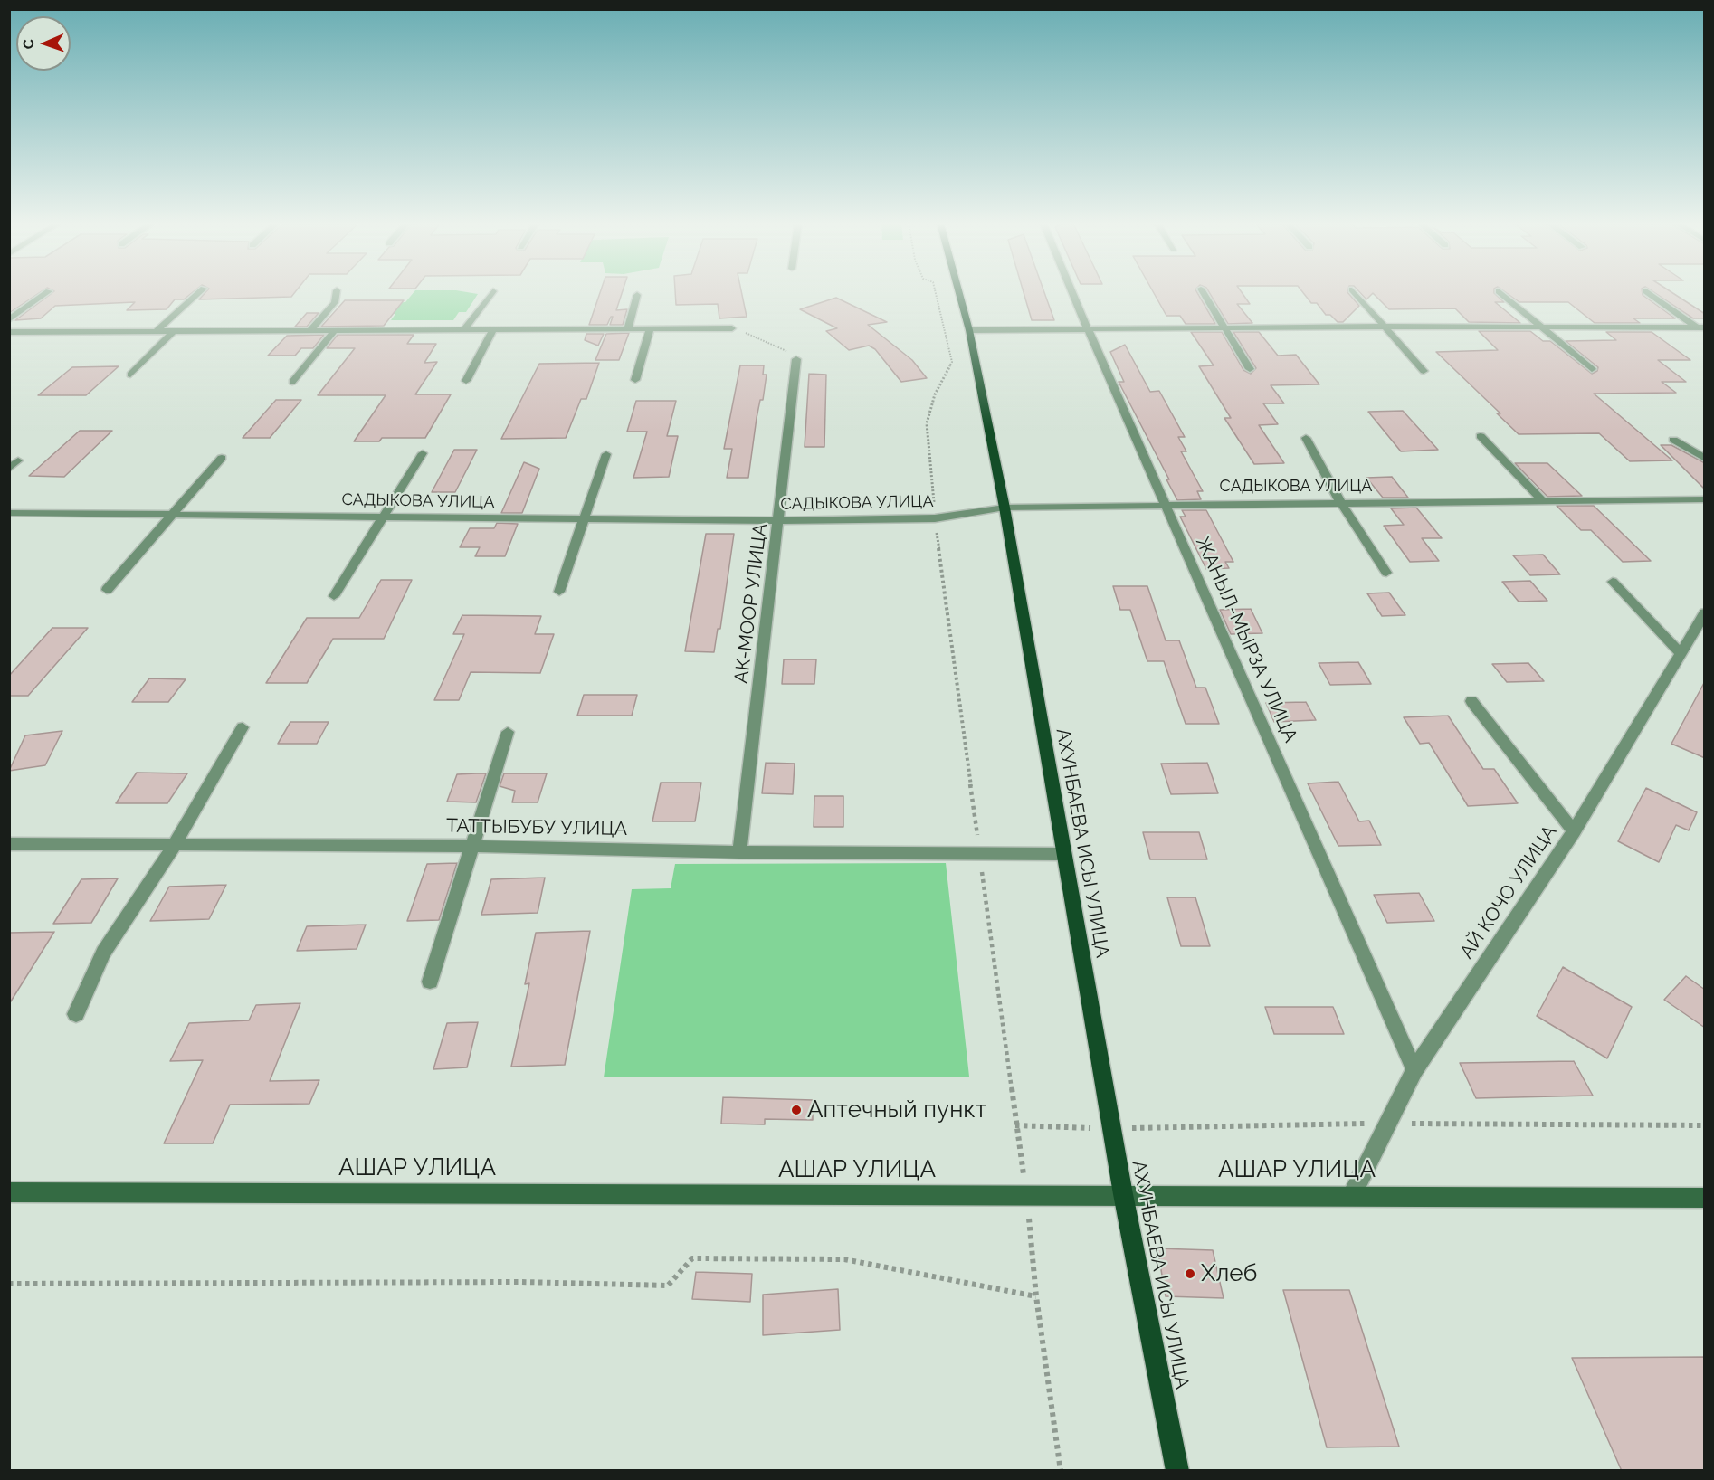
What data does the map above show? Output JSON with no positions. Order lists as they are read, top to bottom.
{
  "streets": {
    "main road": ["АХУНБАЕВА ИСЫ УЛИЦА"],
    "street": [
      "САДЫКОВА УЛИЦА",
      "АК-МООР УЛИЦА",
      "ЖАНЫЛ-МЫРЗА УЛИЦА",
      "ТАТТЫБУБУ УЛИЦА",
      "АЙ КОЧО УЛИЦА",
      "АШАР УЛИЦА"
    ]
  },
  "crossings": [
    ["САДЫКОВА УЛИЦА", "АК-МООР УЛИЦА"],
    ["САДЫКОВА УЛИЦА", "ЖАНЫЛ-МЫРЗА УЛИЦА"],
    ["САДЫКОВА УЛИЦА", "АХУНБАЕВА ИСЫ УЛИЦА"],
    ["АК-МООР УЛИЦА", "ТАТТЫБУБУ УЛИЦА"],
    ["ЖАНЫЛ-МЫРЗА УЛИЦА", "АЙ КОЧО УЛИЦА"],
    ["ТАТТЫБУБУ УЛИЦА", "АХУНБАЕВА ИСЫ УЛИЦА"],
    ["АХУНБАЕВА ИСЫ УЛИЦА", "АШАР УЛИЦА"],
    ["АЙ КОЧО УЛИЦА", "АШАР УЛИЦА"]
  ],
  "places": ["Аптечный пункт", "Хлеб"],
  "north": "left"
}
